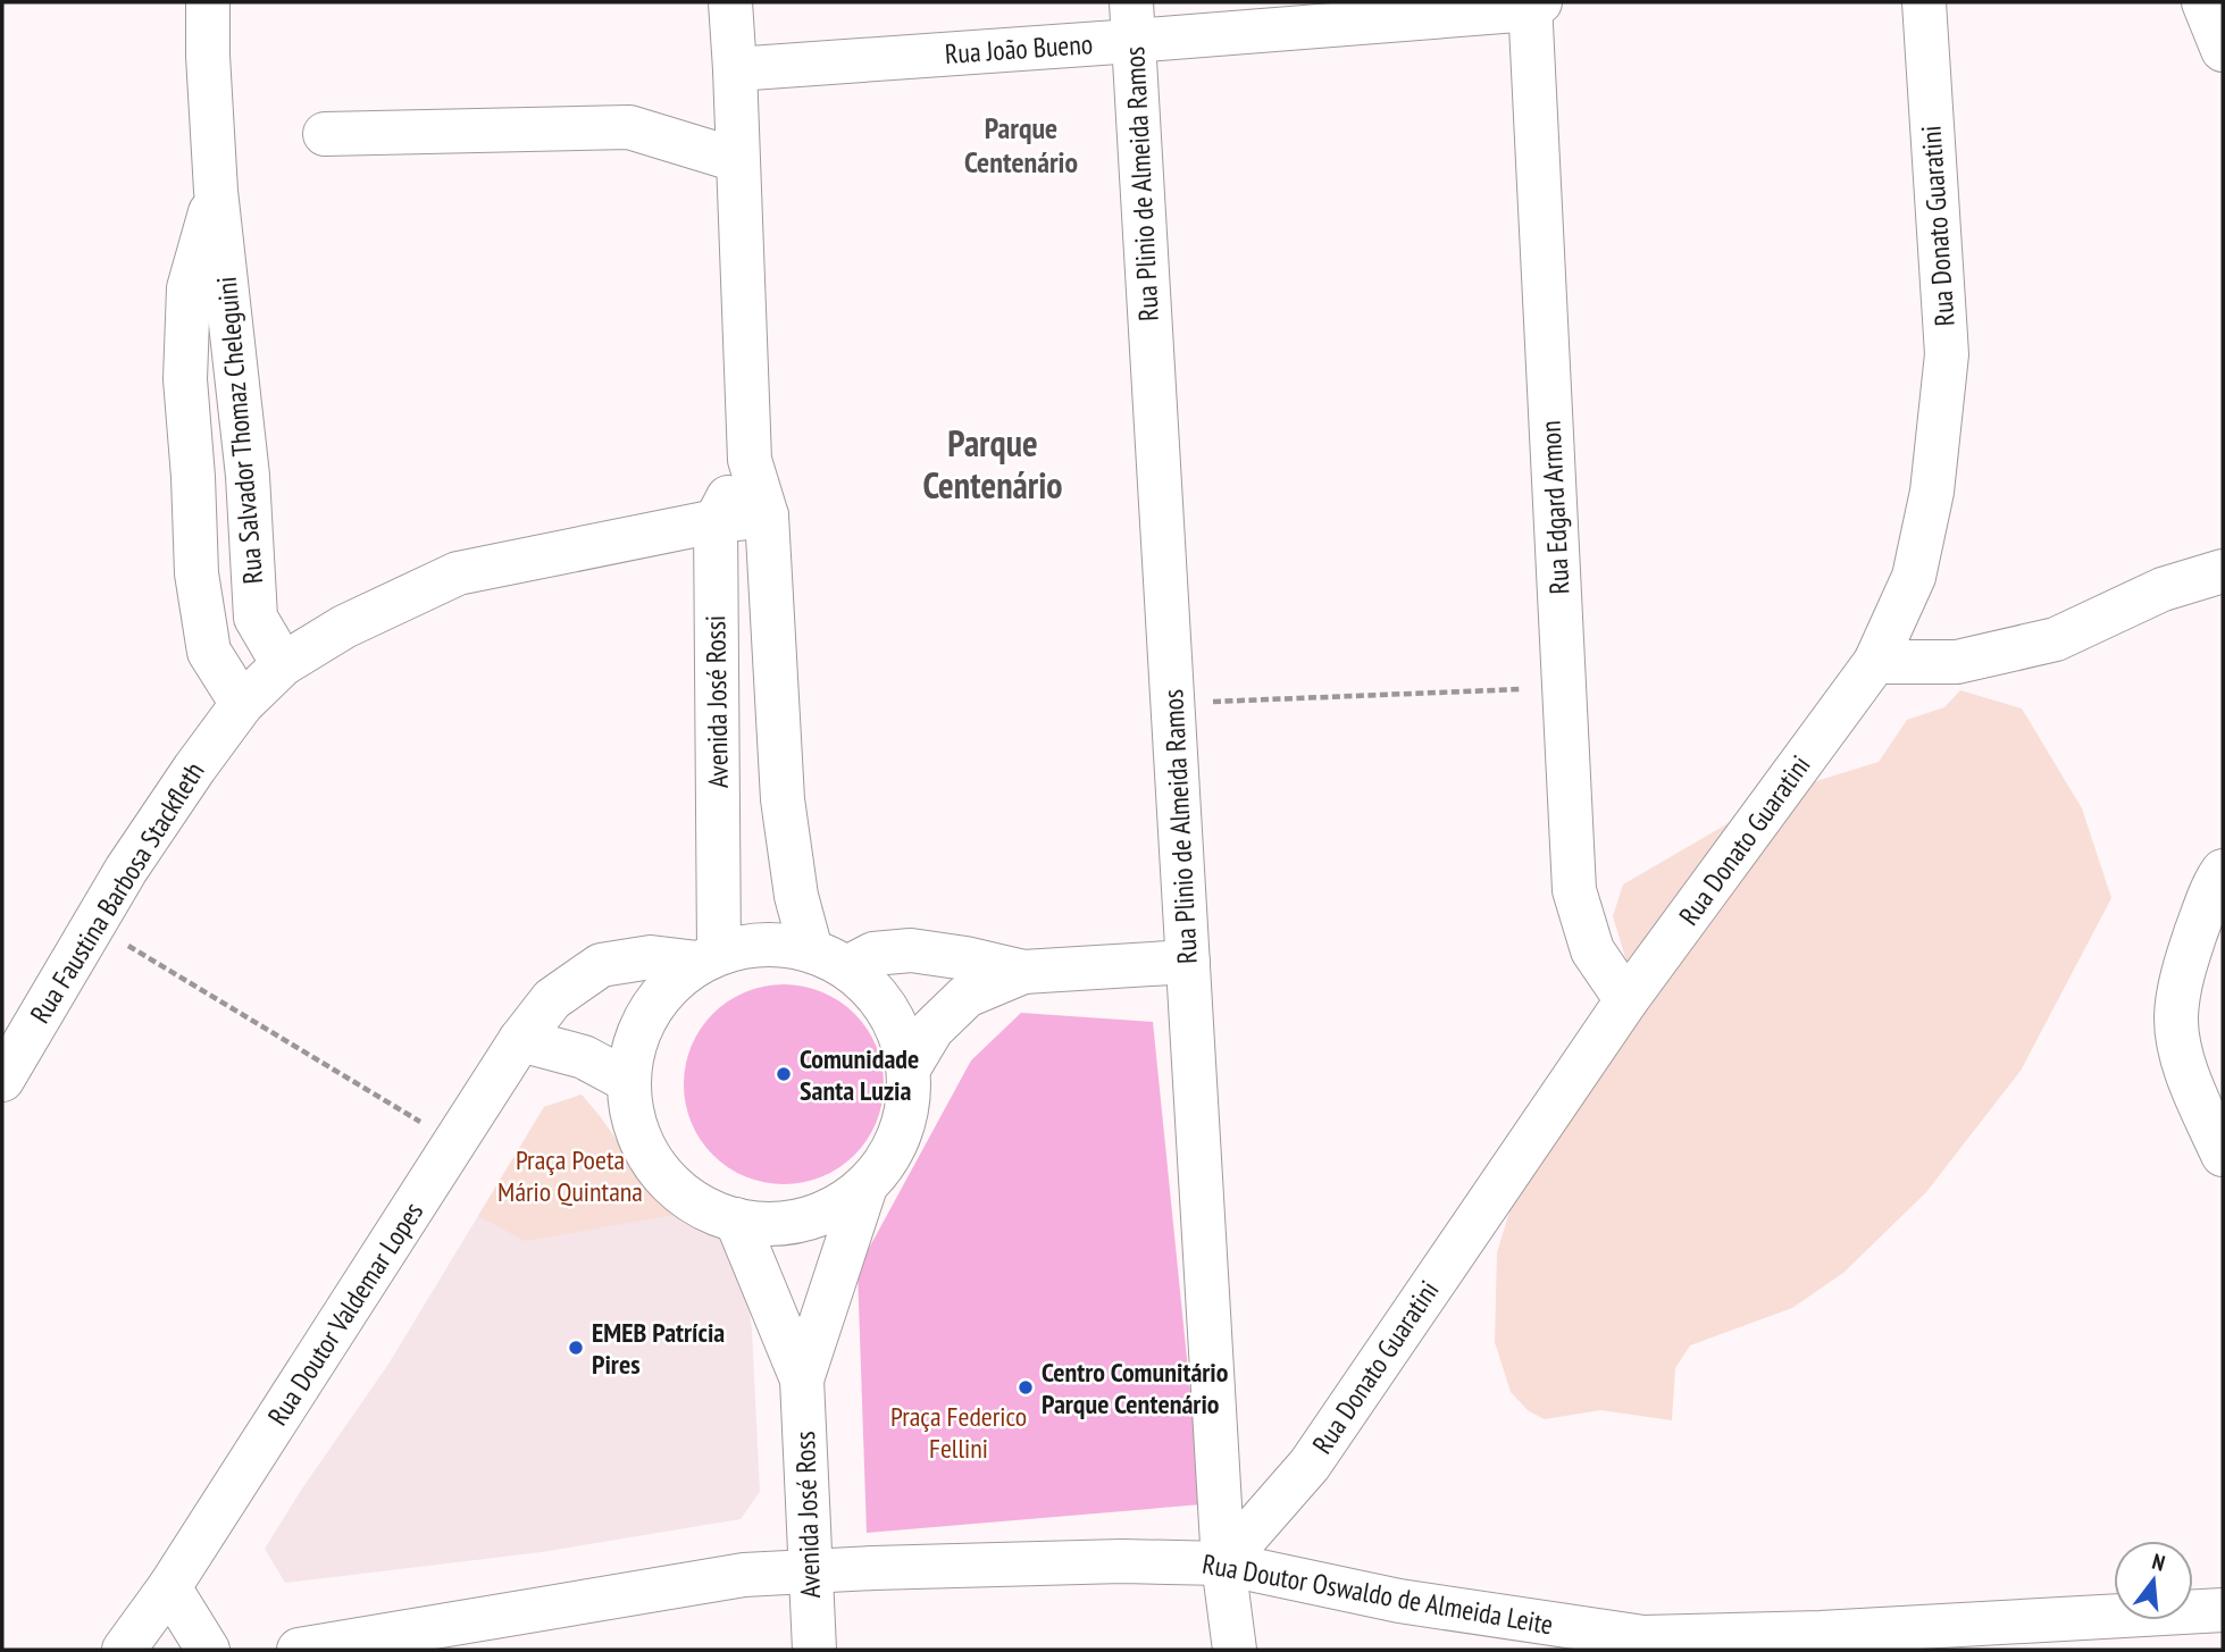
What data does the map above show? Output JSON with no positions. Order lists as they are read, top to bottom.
{
  "streets": {
    "street": [
      "Rua João Bueno",
      "Rua Plinio de Almeida Ramos",
      "Rua Donato Guaratini",
      "Rua Salvador Thomaz Cheleguini",
      "Rua Edgard Armon",
      "Avenida José Rossi",
      "Rua Faustina Barbosa Stackfleth",
      "Rua Doutor Valdemar Lopes",
      "Avenida José Ross",
      "Rua Doutor Oswaldo de Almeida Leite"
    ]
  },
  "crossings": [
    ["Rua João Bueno", "Rua Plinio de Almeida Ramos"],
    ["Rua João Bueno", "Rua Edgard Armon"],
    ["Rua João Bueno", "Avenida José Rossi"],
    ["Rua Plinio de Almeida Ramos", "Rua Donato Guaratini"],
    ["Rua Plinio de Almeida Ramos", "Rua Doutor Oswaldo de Almeida Leite"],
    ["Rua Donato Guaratini", "Rua Edgard Armon"],
    ["Rua Donato Guaratini", "Rua Doutor Oswaldo de Almeida Leite"],
    ["Rua Salvador Thomaz Cheleguini", "Rua Faustina Barbosa Stackfleth"],
    ["Avenida José Rossi", "Rua Faustina Barbosa Stackfleth"],
    ["Avenida José Rossi", "Rua Doutor Valdemar Lopes"],
    ["Avenida José Rossi", "Avenida José Ross"],
    ["Rua Doutor Valdemar Lopes", "Avenida José Ross"],
    ["Avenida José Ross", "Rua Doutor Oswaldo de Almeida Leite"]
  ],
  "districts": ["Parque Centenário", "Parque Centenário"],
  "parks": ["Praça Poeta Mário Quintana", "Praça Federico Fellini"],
  "places": ["Comunidade Santa Luzia", "EMEB Patrícia Pires", "Centro Comunitário Parque Centenário"],
  "north": "top"
}
